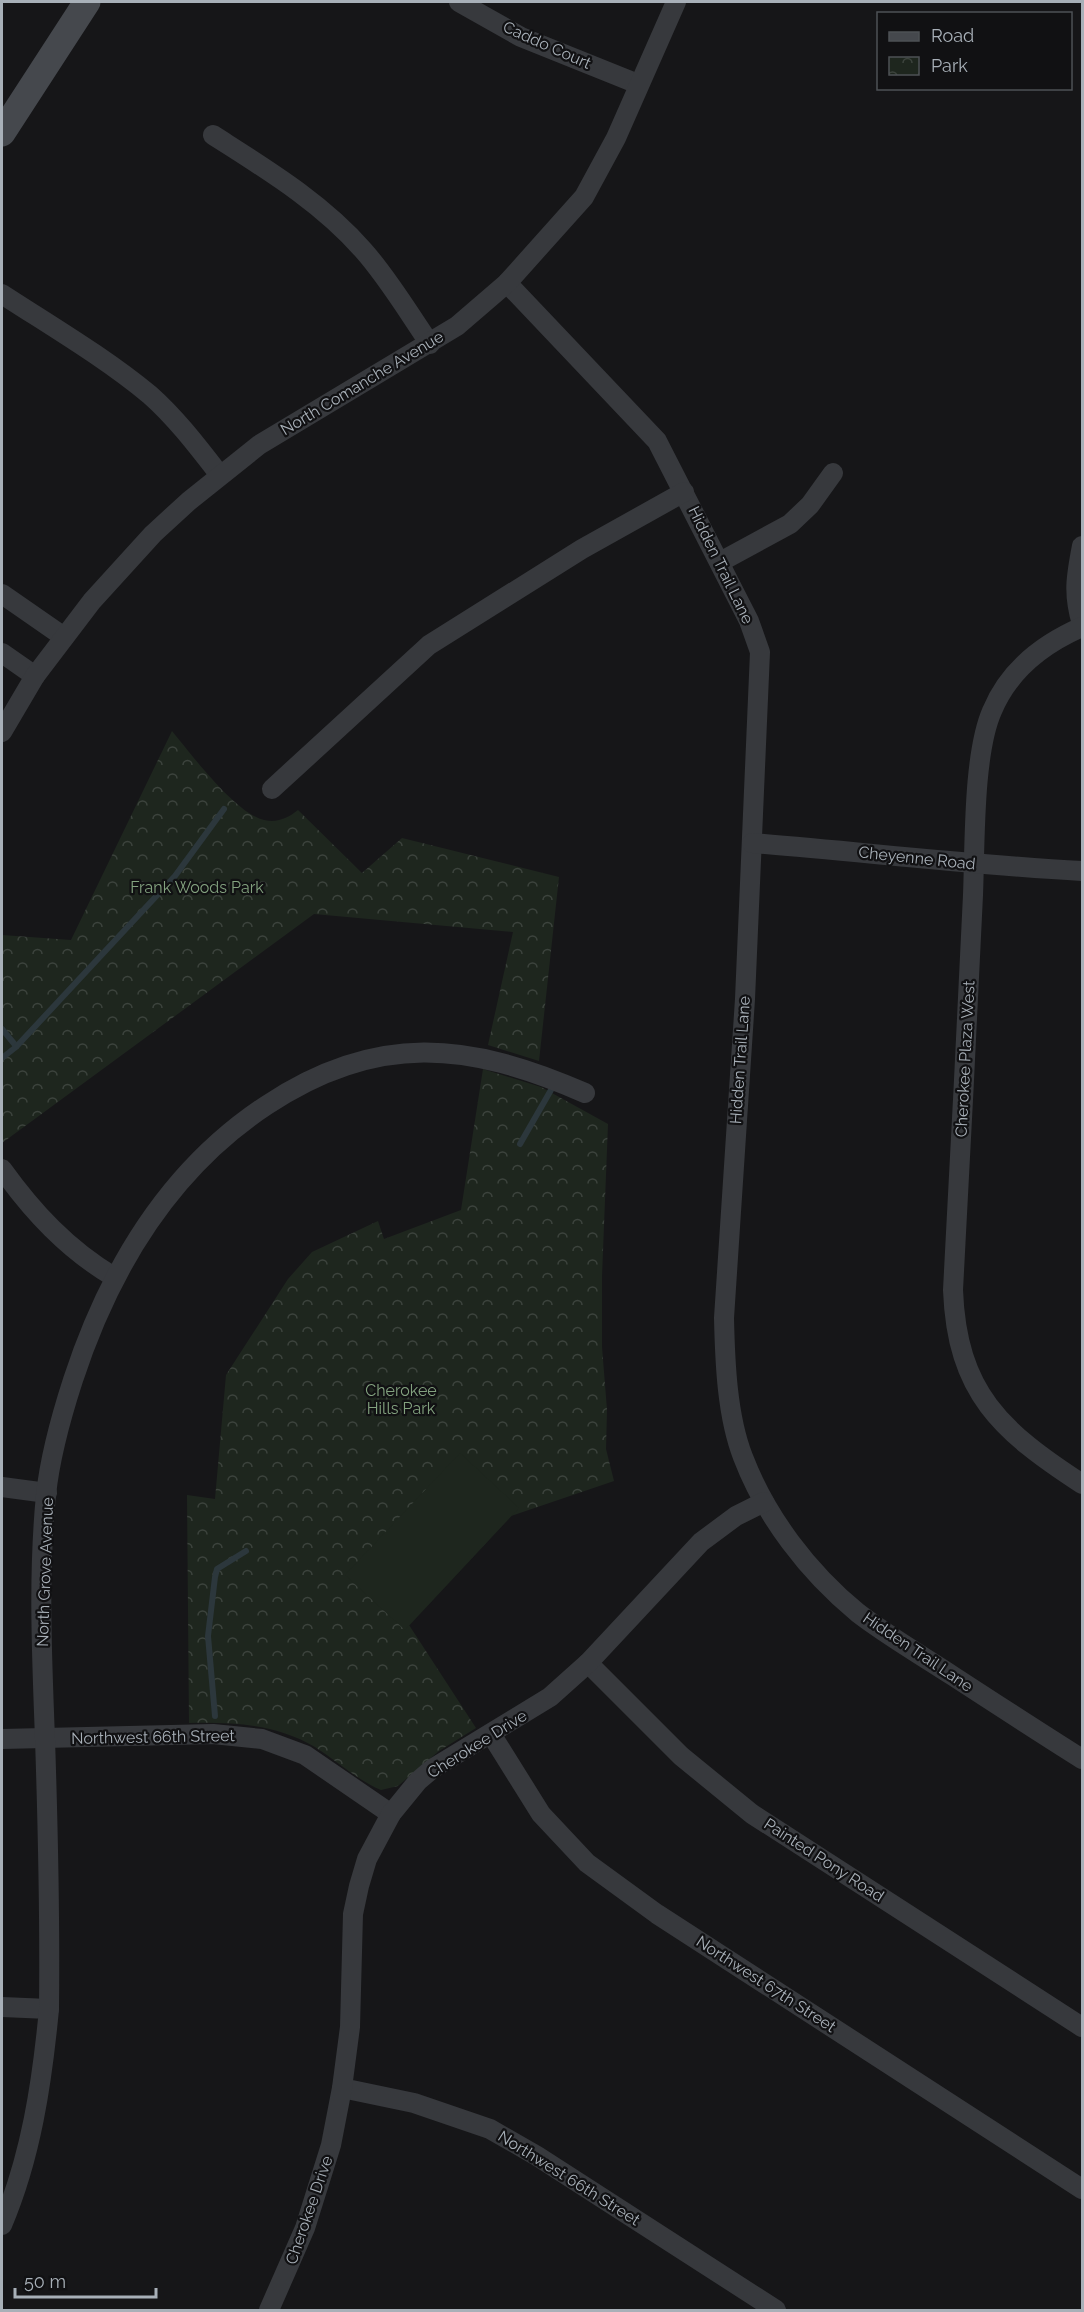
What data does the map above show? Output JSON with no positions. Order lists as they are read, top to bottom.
{
  "streets": {
    "street": [
      "Caddo Court",
      "North Comanche Avenue",
      "Hidden Trail Lane",
      "Cheyenne Road",
      "Cherokee Plaza West",
      "North Grove Avenue",
      "Northwest 66th Street",
      "Cherokee Drive",
      "Painted Pony Road",
      "Northwest 67th Street"
    ]
  },
  "crossings": [
    ["Caddo Court", "North Comanche Avenue"],
    ["North Comanche Avenue", "Hidden Trail Lane"],
    ["Hidden Trail Lane", "Cheyenne Road"],
    ["Hidden Trail Lane", "Cherokee Drive"],
    ["Cheyenne Road", "Cherokee Plaza West"],
    ["North Grove Avenue", "Northwest 66th Street"],
    ["Northwest 66th Street", "Cherokee Drive"],
    ["Cherokee Drive", "Painted Pony Road"],
    ["Cherokee Drive", "Northwest 67th Street"]
  ],
  "parks": ["Frank Woods Park", "Cherokee Hills Park"],
  "legend": ["Road", "Park"],
  "scale_bar": "50 m"
}
